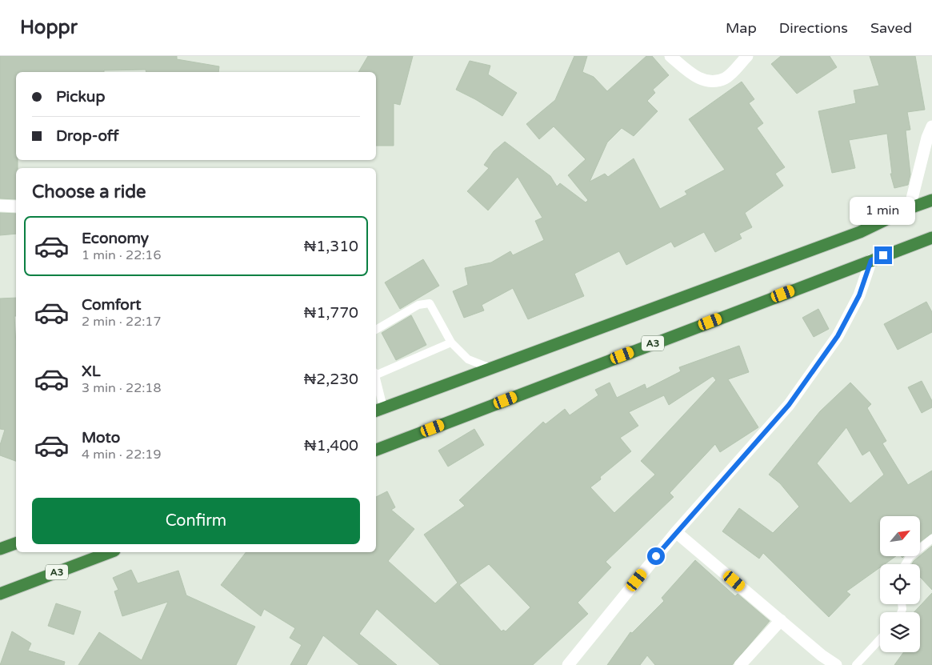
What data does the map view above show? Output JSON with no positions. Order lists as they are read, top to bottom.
{
  "streets": {
    "highway": ["A3"]
  },
  "north": "top right",
  "page": {
    "header": "Hoppr",
    "nav": ["Map", "Directions", "Saved"],
    "banner": ["Pickup", "Drop-off"],
    "heading": "Choose a ride",
    "bubble": "1 min",
    "list": [
      {
        "name": "Economy",
        "note": "1 min · 22:16",
        "value": "₦1,310"
      },
      {
        "name": "Comfort",
        "note": "2 min · 22:17",
        "value": "₦1,770"
      },
      {
        "name": "XL",
        "note": "3 min · 22:18",
        "value": "₦2,230"
      },
      {
        "name": "Moto",
        "note": "4 min · 22:19",
        "value": "₦1,400"
      }
    ],
    "buttons": "Confirm"
  }
}
